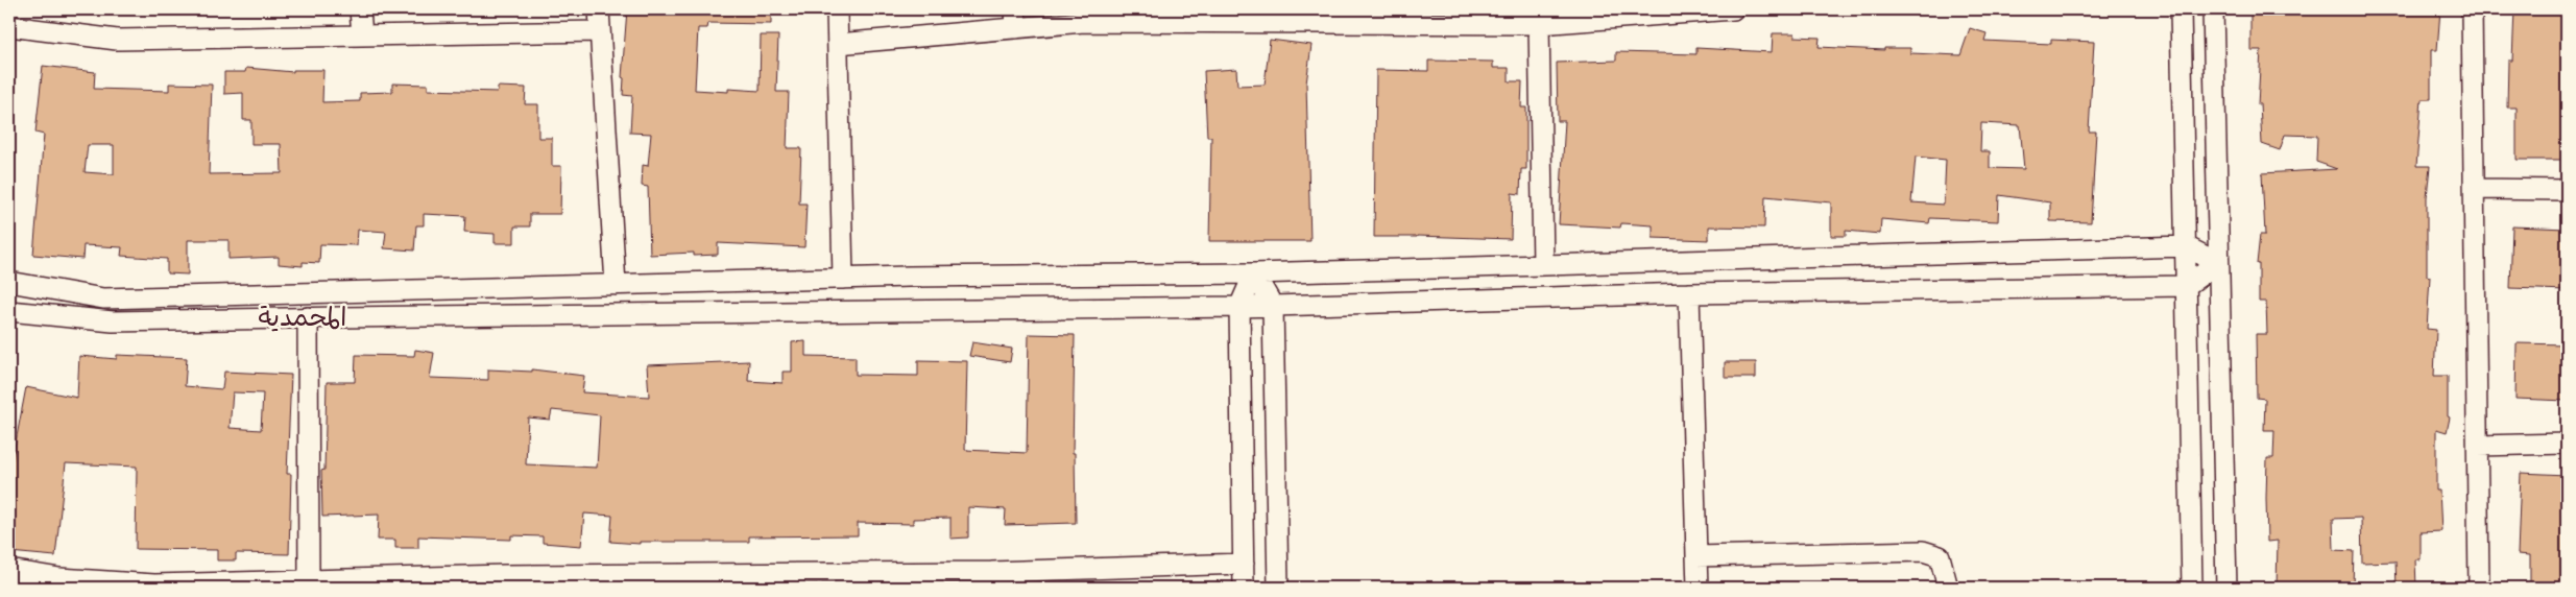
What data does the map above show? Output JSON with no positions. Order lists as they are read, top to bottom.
{
  "districts": ["المحمدية"]
}
